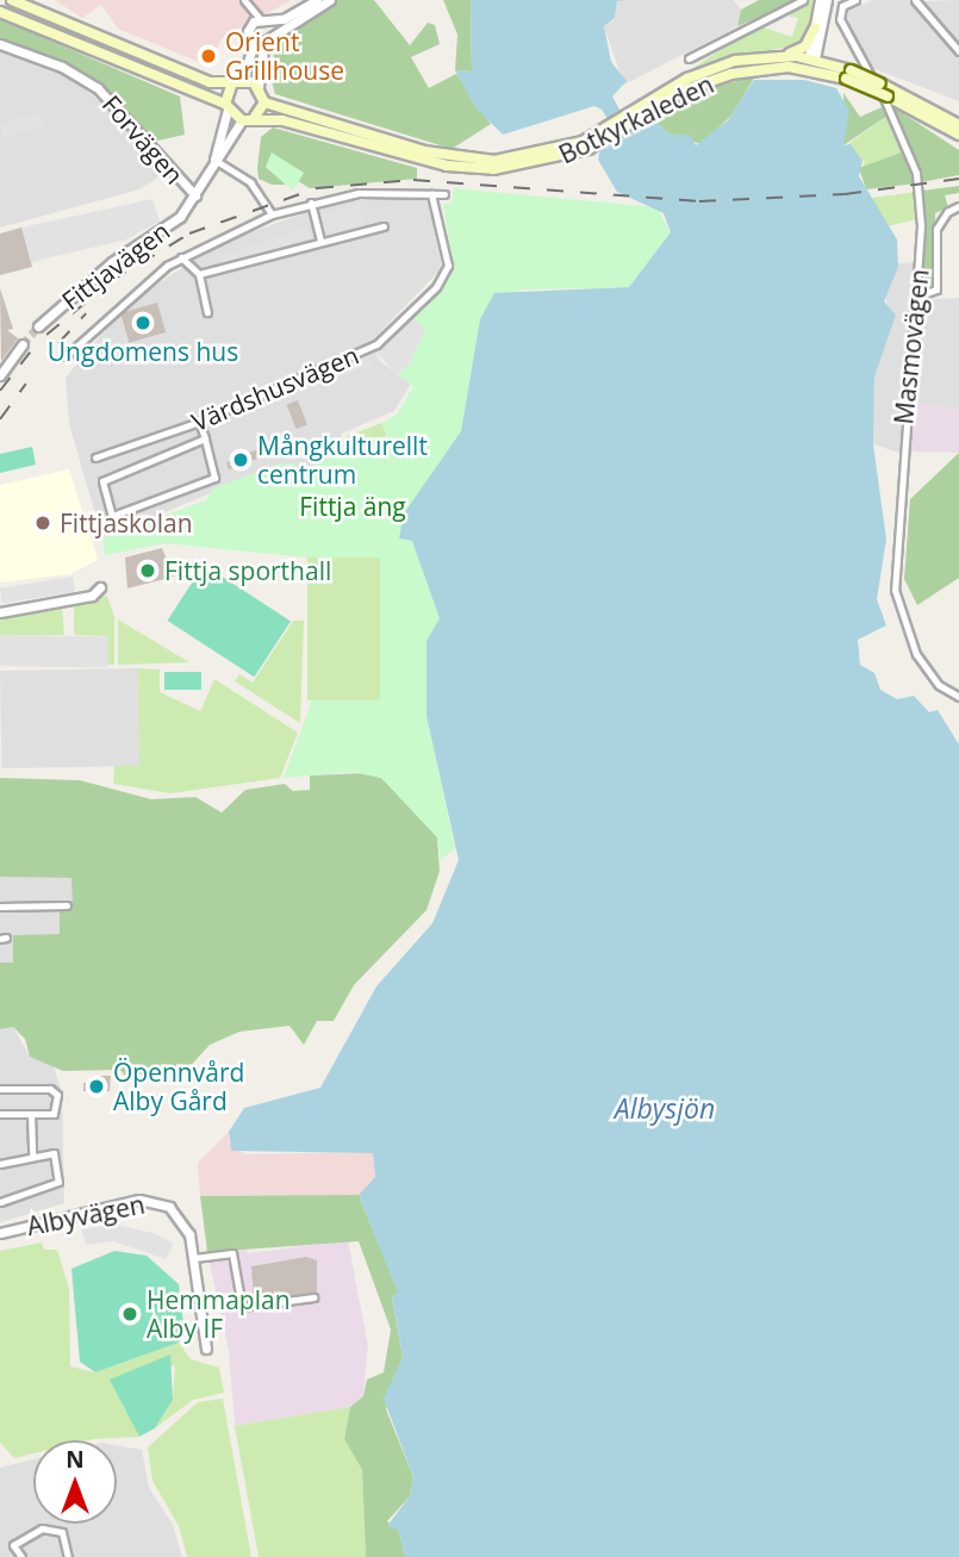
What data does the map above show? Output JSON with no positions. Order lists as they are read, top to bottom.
{
  "streets": {
    "main road": ["Botkyrkaleden"],
    "street": [
      "Forvägen",
      "Fittjavägen",
      "Masmovägen",
      "Värdshusvägen",
      "Albyvägen"
    ]
  },
  "crossings": [
    ["Botkyrkaleden", "Fittjavägen"],
    ["Forvägen", "Fittjavägen"]
  ],
  "water": ["Albysjön"],
  "parks": ["Fittja äng"],
  "places": [
    "Orient Grillhouse",
    "Ungdomens hus",
    "Mångkulturellt centrum",
    "Fittjaskolan",
    "Fittja sporthall",
    "Öpennvård Alby Gård",
    "Hemmaplan Alby IF"
  ],
  "north": "top"
}
